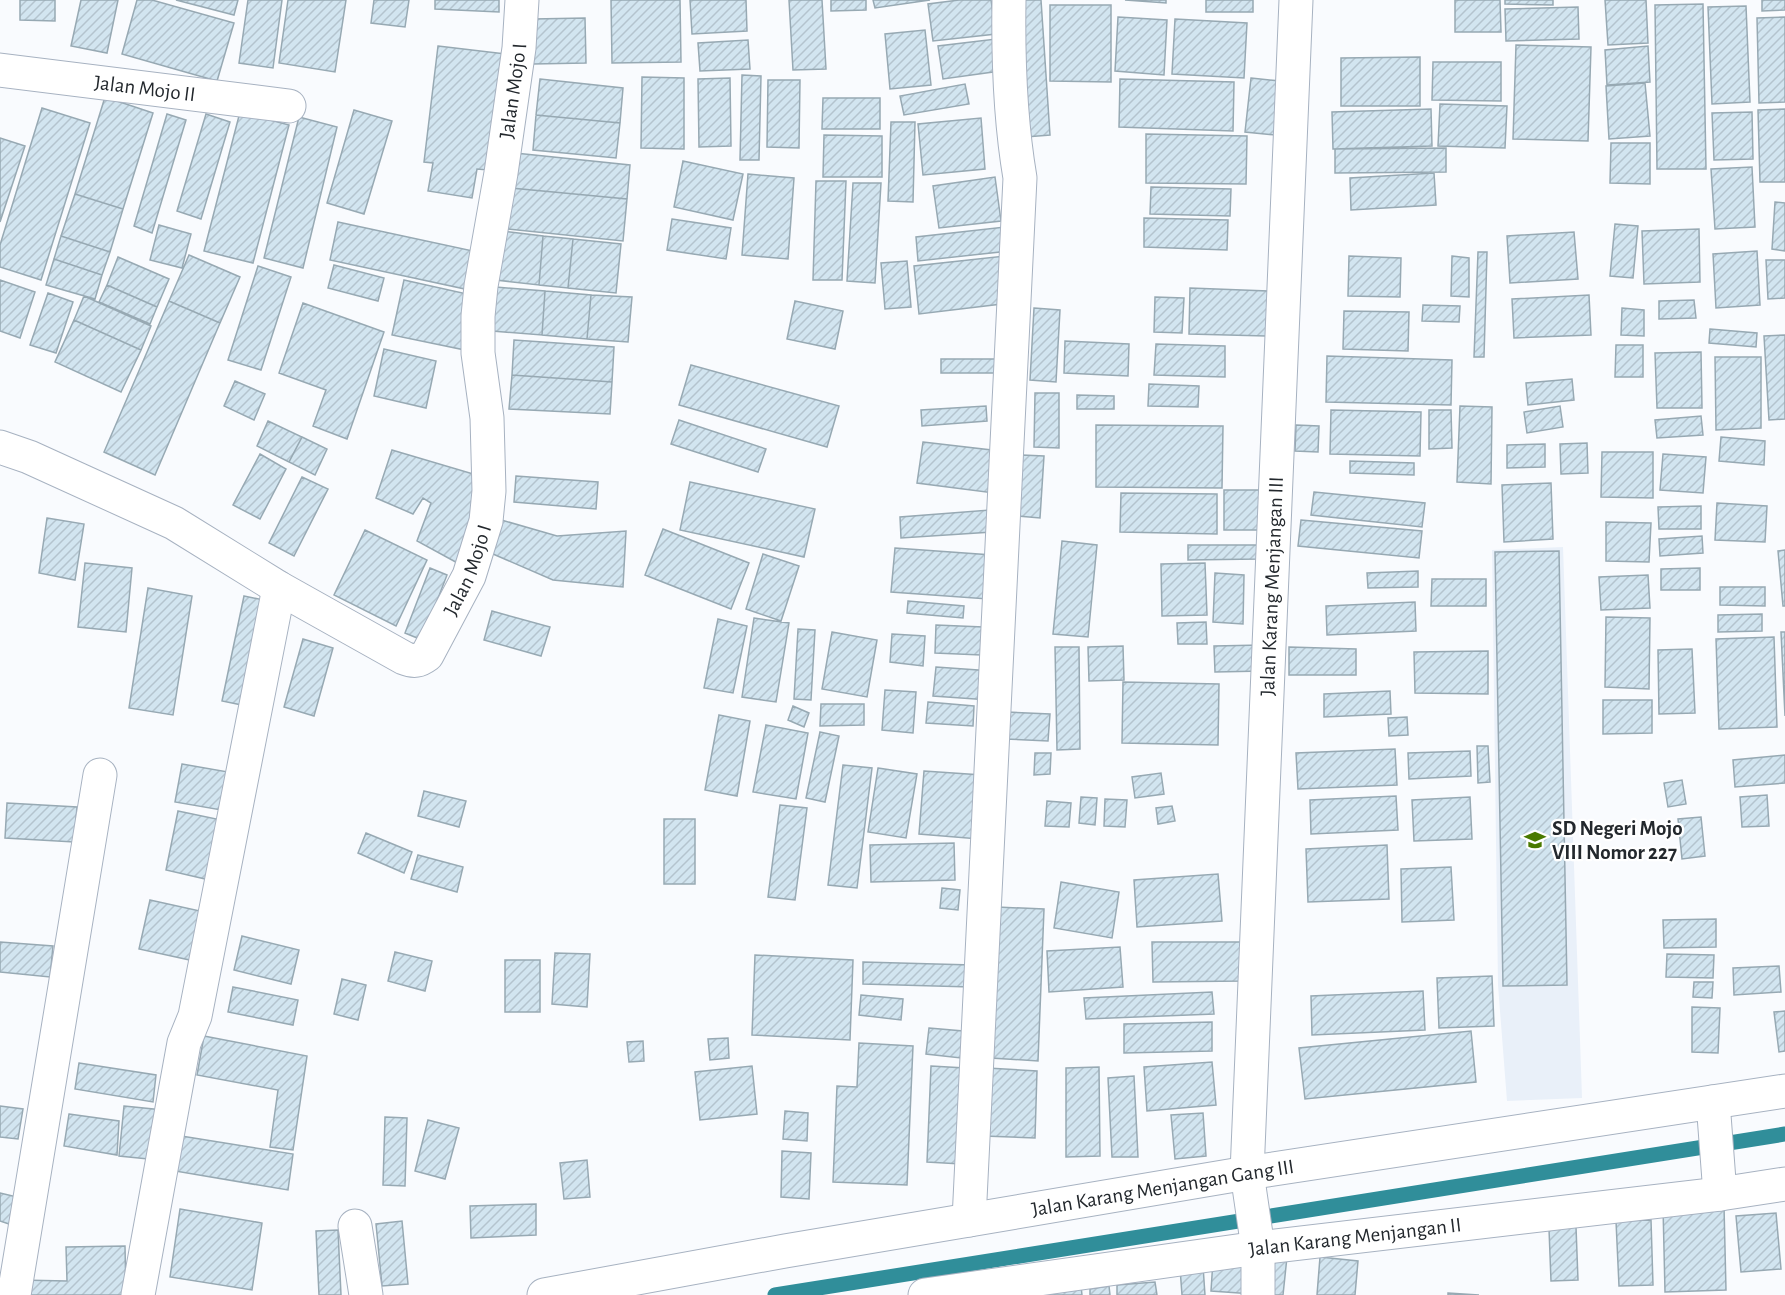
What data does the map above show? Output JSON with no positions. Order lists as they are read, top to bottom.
{
  "streets": {
    "street": [
      "Jalan Mojo II",
      "Jalan Mojo I",
      "Jalan Karang Menjangan III",
      "Jalan Karang Menjangan Gang III",
      "Jalan Karang Menjangan II"
    ]
  },
  "crossings": [
    ["Jalan Karang Menjangan III", "Jalan Karang Menjangan Gang III"],
    ["Jalan Karang Menjangan III", "Jalan Karang Menjangan II"]
  ],
  "places": {
    "school or university": ["SD Negeri Mojo VIII Nomor 227"]
  }
}
